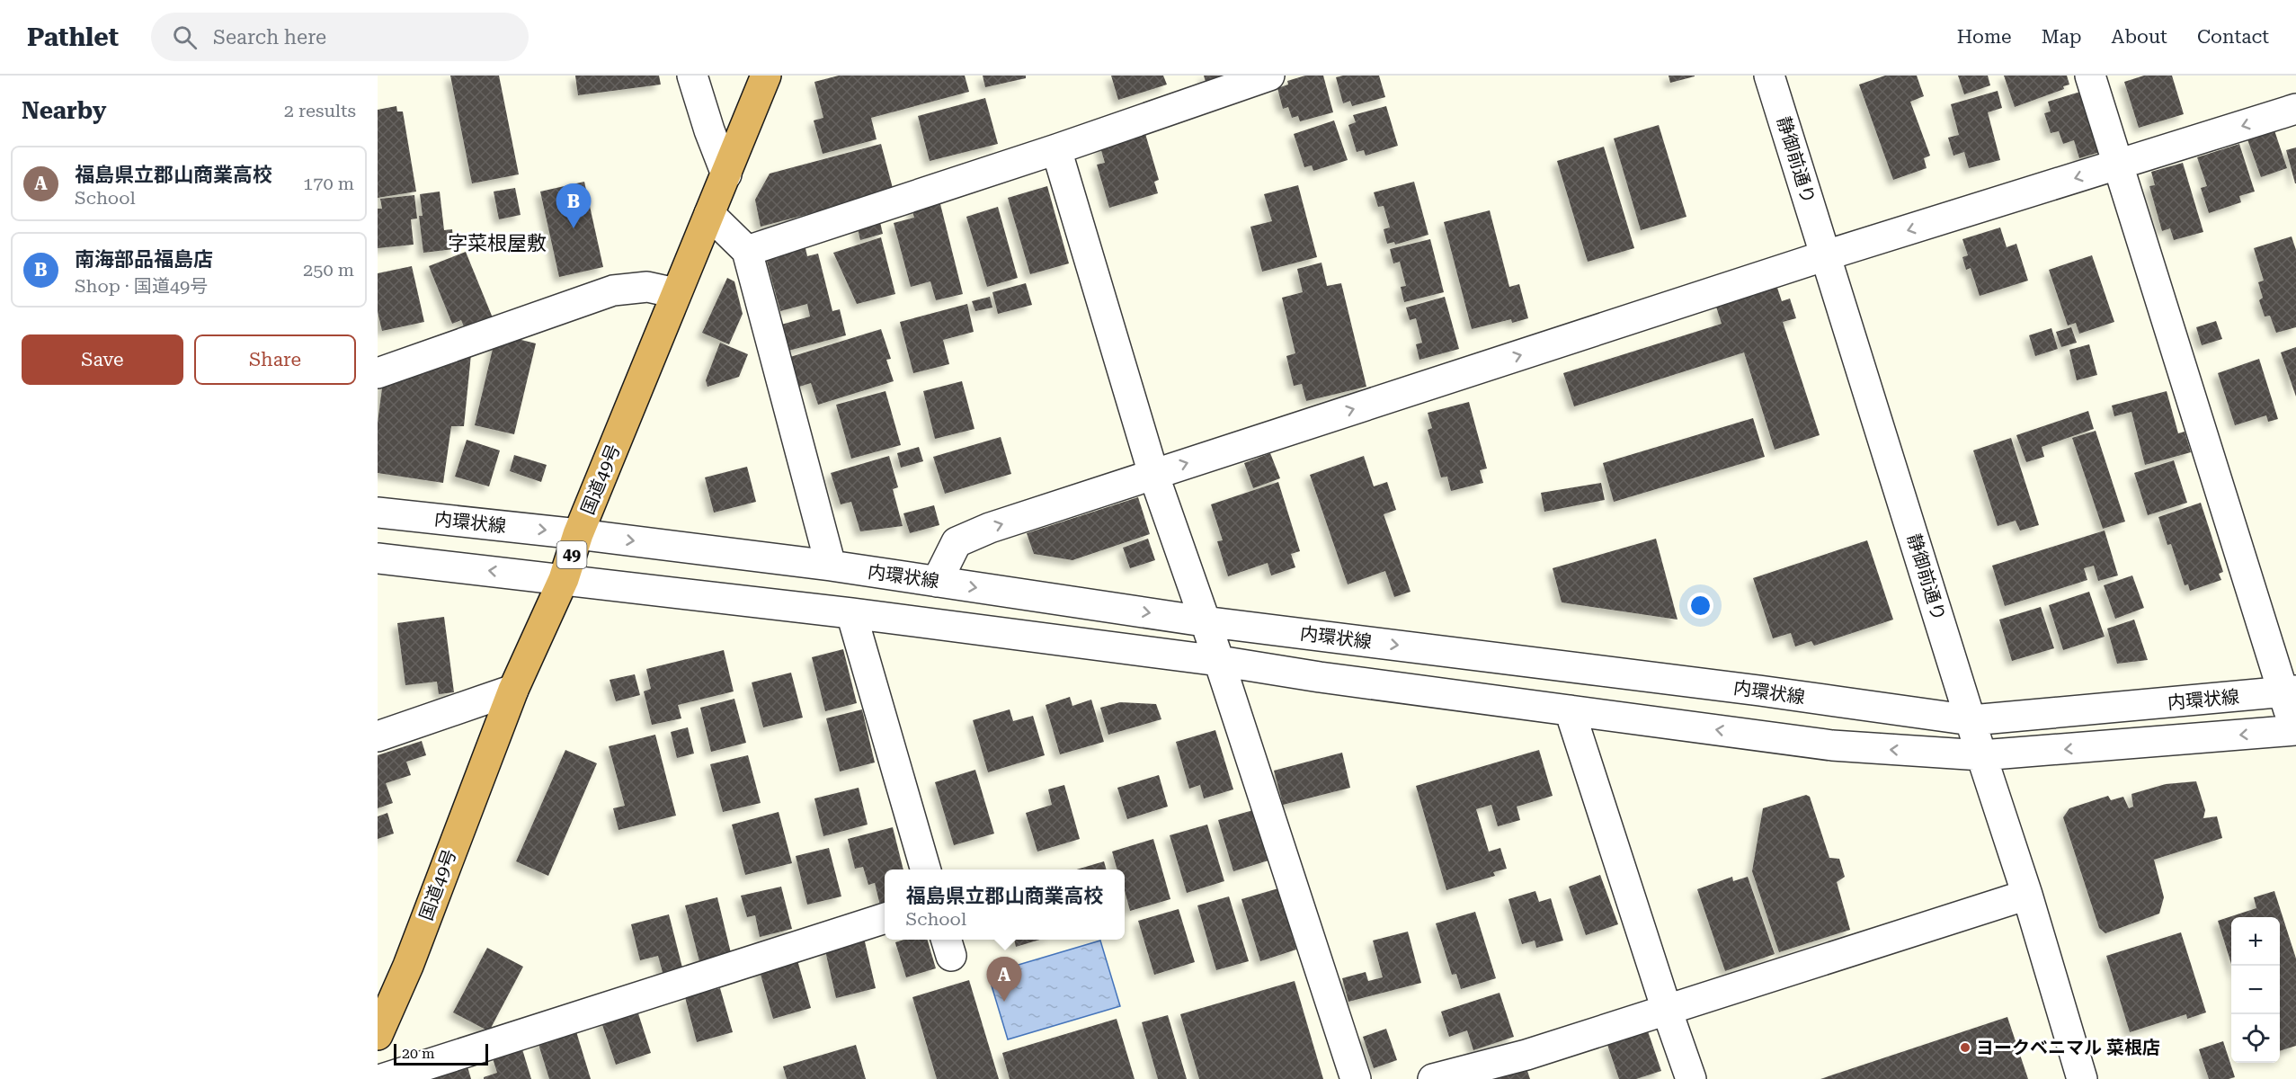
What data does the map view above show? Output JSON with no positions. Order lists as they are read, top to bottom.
{
  "streets": {
    "highway": ["国道49号", "49"],
    "street": ["静御前通り", "内環状線"]
  },
  "crossings": [
    ["静御前通り", "内環状線"],
    ["国道49号", "内環状線"]
  ],
  "districts": ["字菜根屋敷"],
  "places": ["ヨークベニマル 菜根店"],
  "scale_bar": "20 m",
  "page": {
    "header": "Pathlet",
    "search": "Search here",
    "nav": [
      "Home",
      "Map",
      "About",
      "Contact"
    ],
    "heading": ["Nearby", "2 results"],
    "list": [
      {
        "mark": "A",
        "name": "福島県立郡山商業高校",
        "note": "School",
        "value": "170 m"
      },
      {
        "mark": "B",
        "name": "南海部品福島店",
        "note": "Shop · 国道49号",
        "value": "250 m"
      }
    ],
    "pins": ["B", "A"],
    "buttons": ["Save", "Share"],
    "popup": ["福島県立郡山商業高校", "School"],
    "map_buttons": ["+", "−"],
    "scale": "20 m"
  }
}
